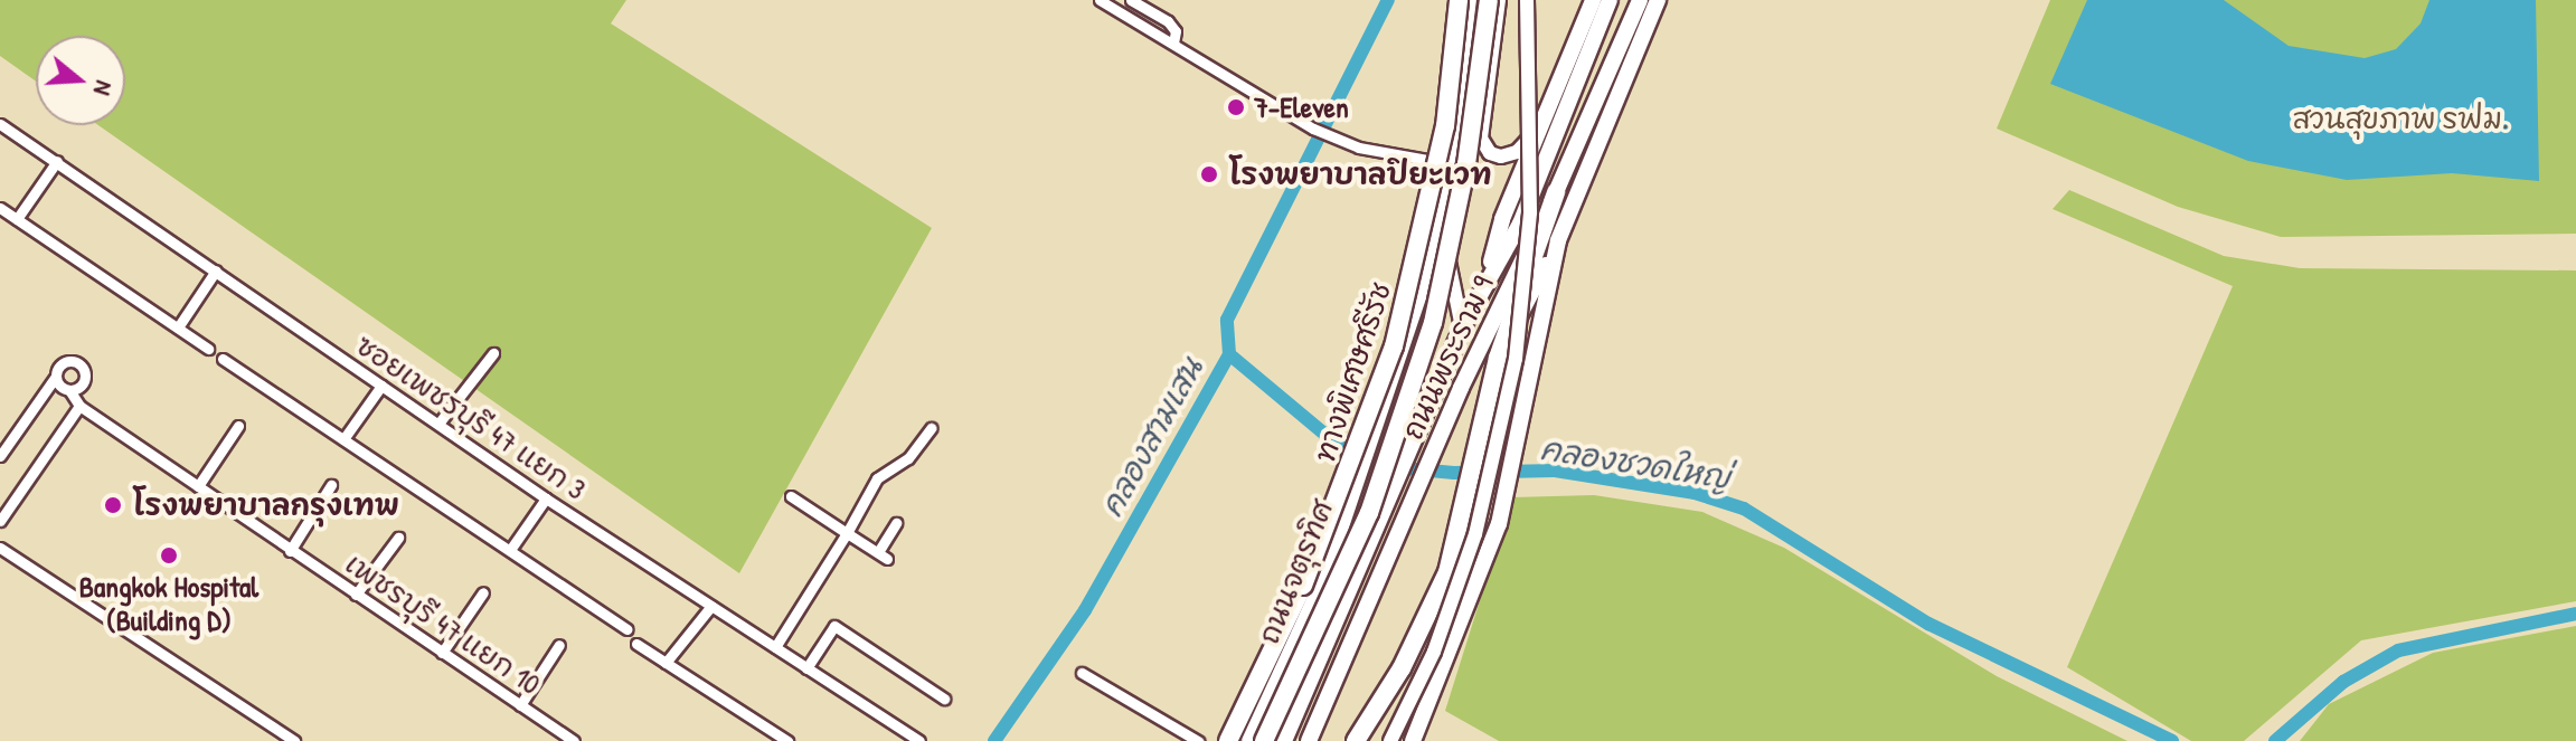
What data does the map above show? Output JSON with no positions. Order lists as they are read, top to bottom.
{
  "streets": {
    "highway": ["ทางพิเศษศรีรัช"],
    "main road": ["ถนนพระราม 9", "ถนนจตุรทิศ"],
    "street": ["ซอยเพชรบุรี 47 แยก 3", "เพชรบุุรี 47 แยก 10"]
  },
  "water": ["คลองสามเสน", "คลองชวดใหญ่"],
  "parks": ["สวนสุขภาพ รฟม."],
  "places": [
    "7-Eleven",
    "โรงพยาบาลปิยะเวท",
    "โรงพยาบาลกรุงเทพ",
    "Bangkok Hospital (Building D)"
  ],
  "north": "right"
}
